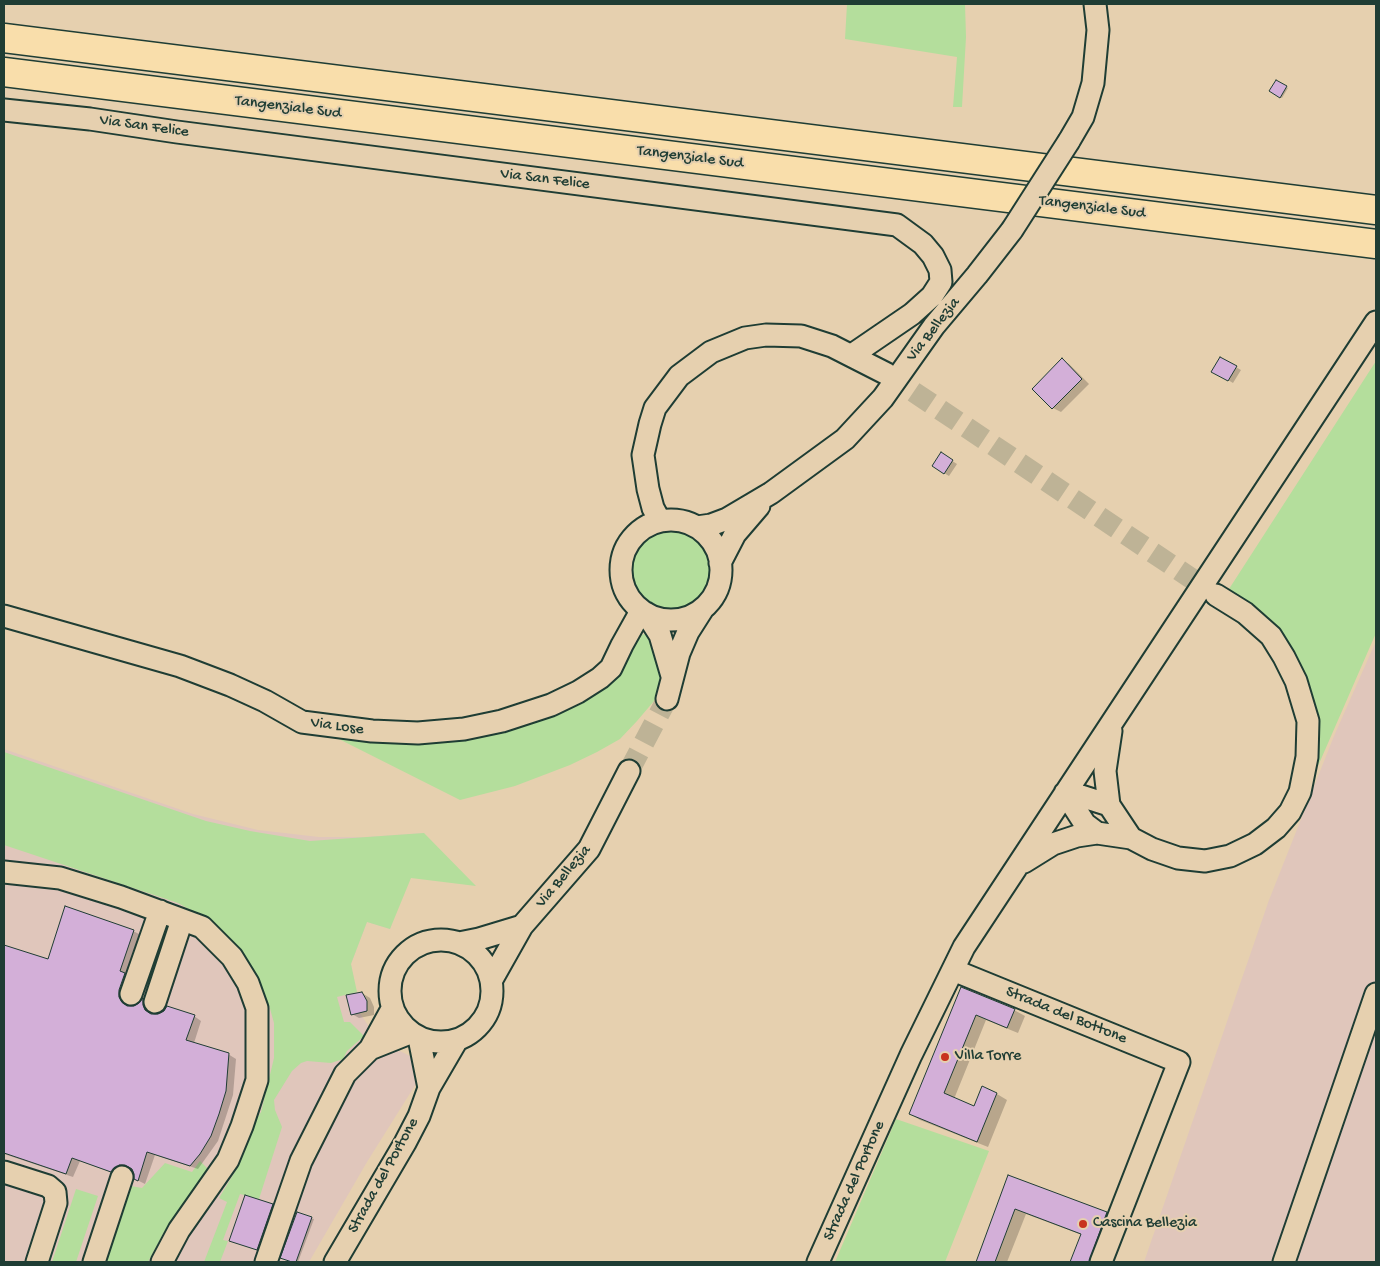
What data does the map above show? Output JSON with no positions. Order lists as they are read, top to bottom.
{
  "streets": {
    "highway": ["Tangenziale Sud"],
    "street": [
      "Via San Felice",
      "Via Bellezia",
      "Via Lose",
      "Strada del Bottone",
      "Strada del Portone"
    ]
  },
  "crossings": [
    ["Via Bellezia", "Via Lose"],
    ["Via Bellezia", "Strada del Portone"],
    ["Strada del Bottone", "Strada del Portone"]
  ],
  "places": ["Villa Torre", "Cascina Bellezia"]
}
